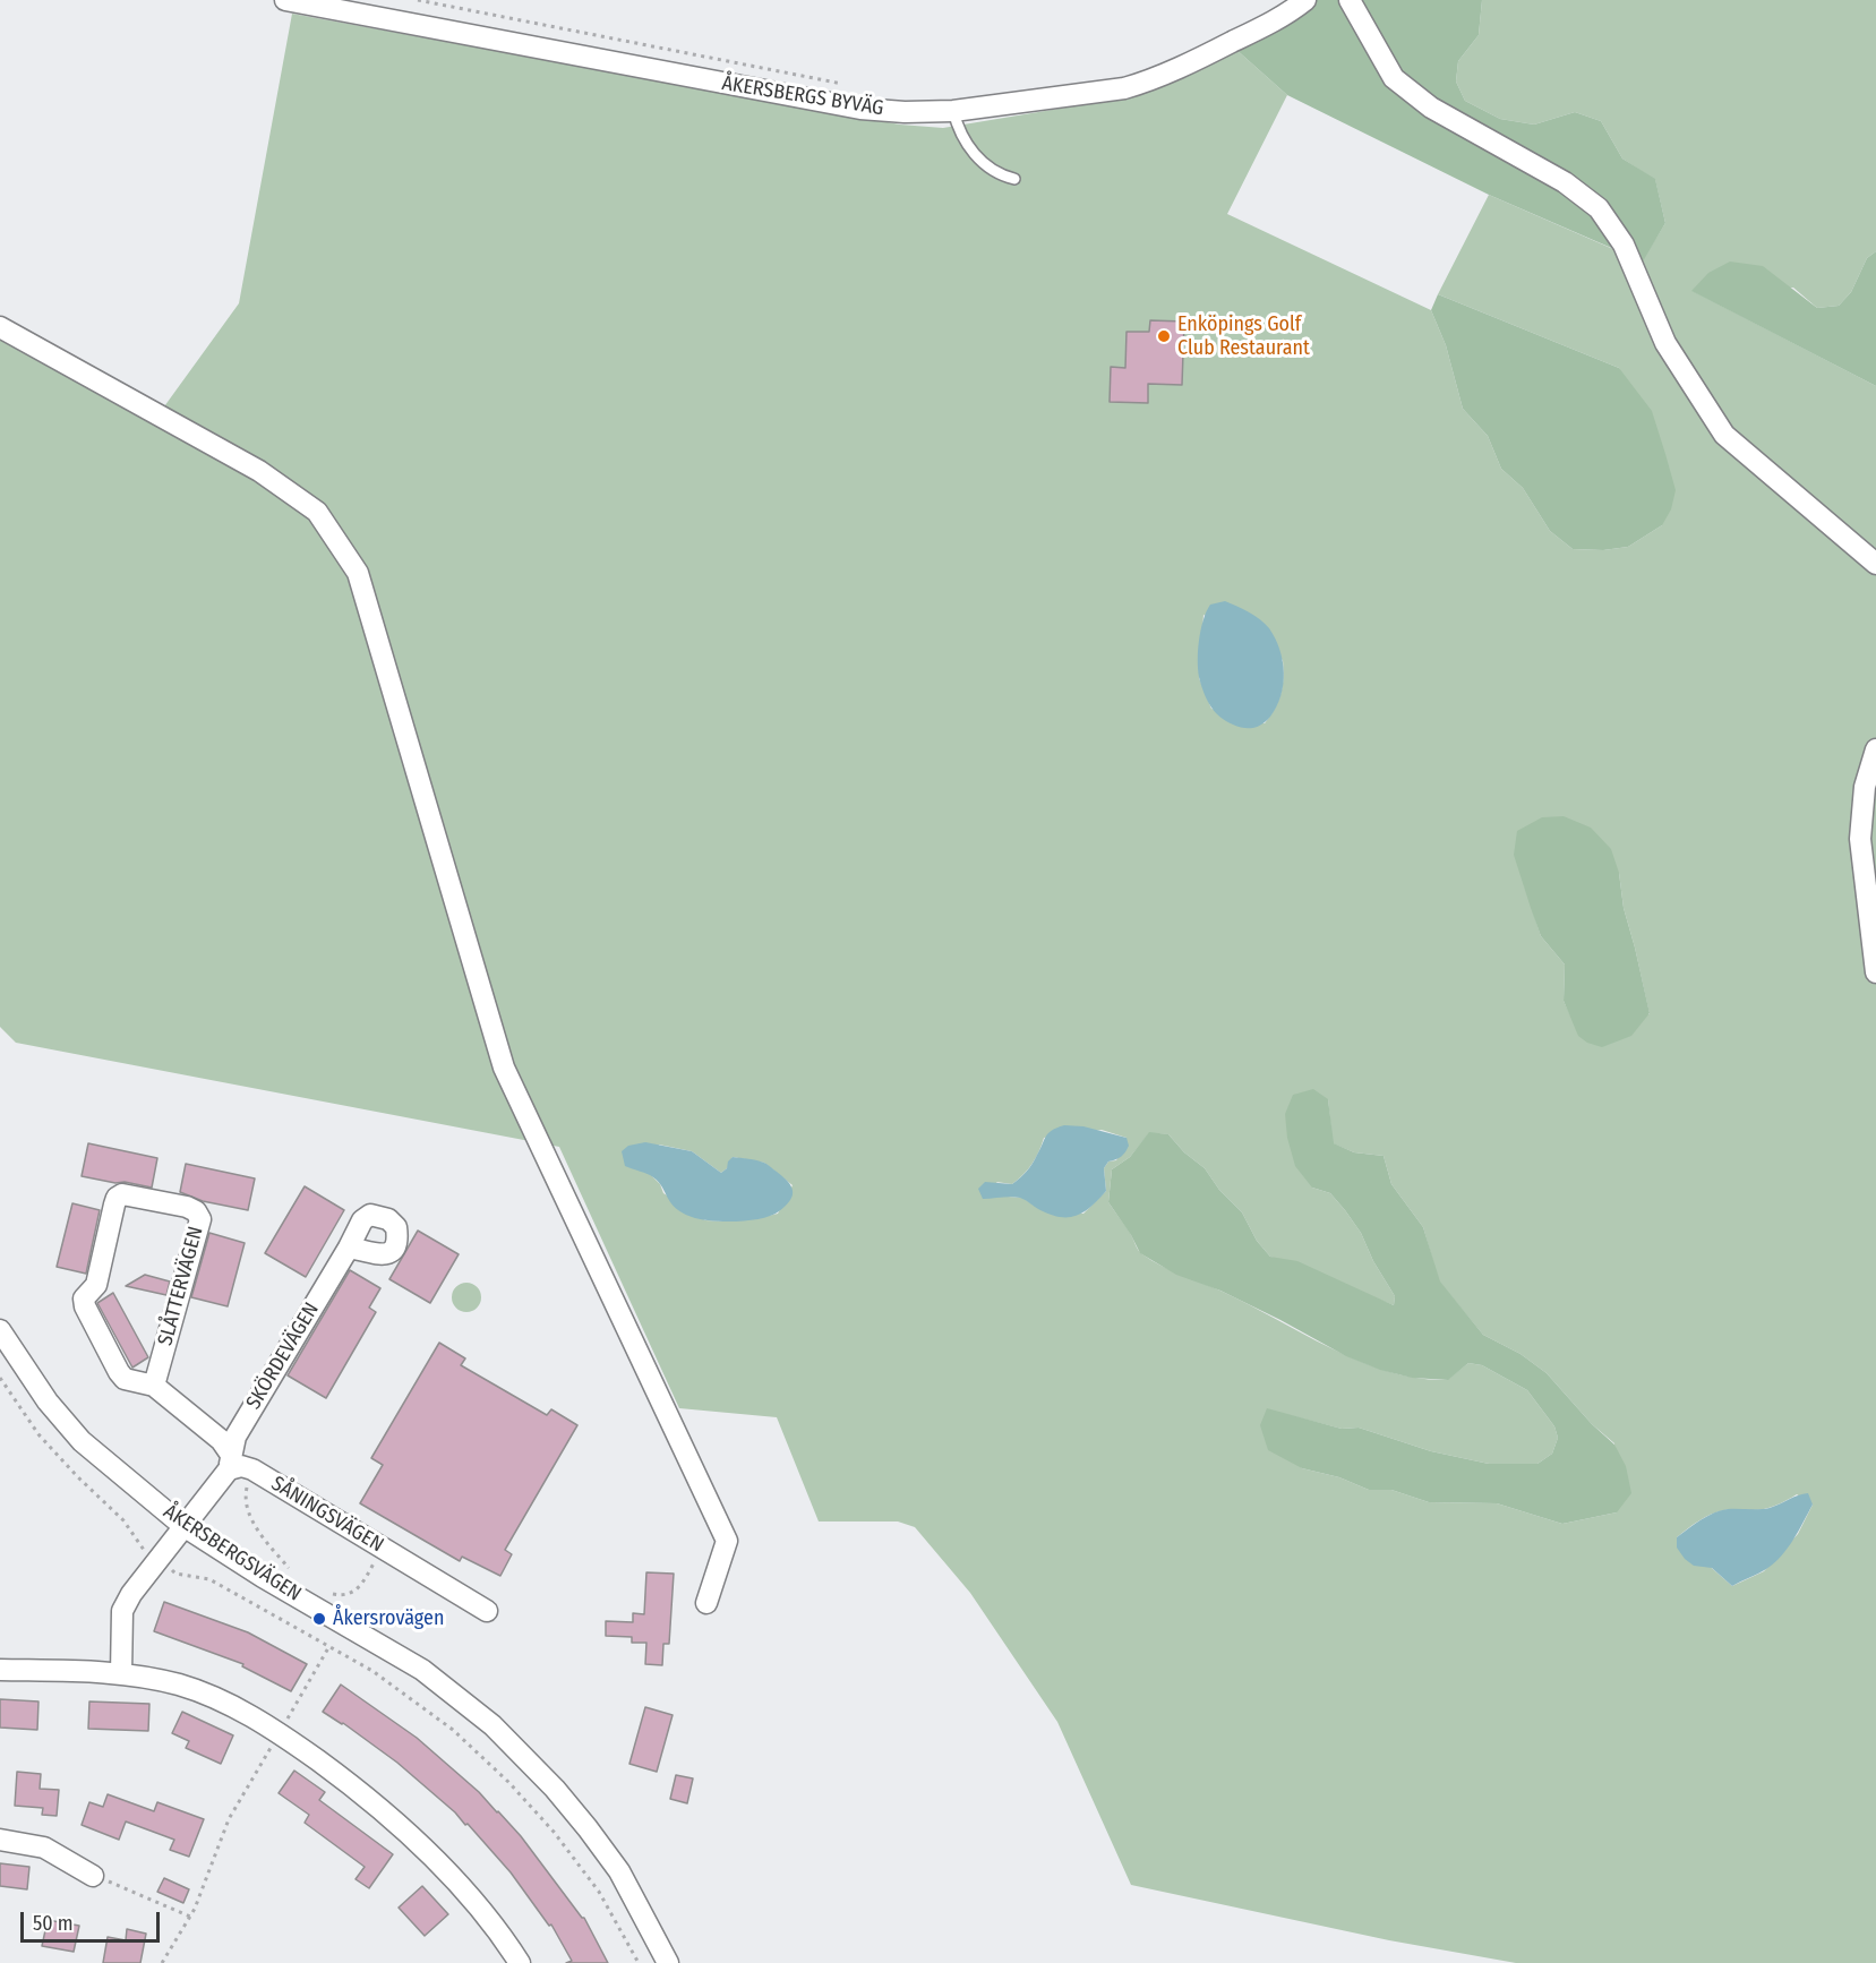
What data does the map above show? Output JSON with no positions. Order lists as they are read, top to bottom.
{
  "streets": {
    "street": [
      "ÅKERSBERGS BYVÄG",
      "SLÅTTERVÄGEN",
      "SKÖRDEVÄGEN",
      "SÅNINGSVÄGEN",
      "ÅKERSBERGSVÄGEN"
    ]
  },
  "crossings": [
    ["SLÅTTERVÄGEN", "SKÖRDEVÄGEN"],
    ["SLÅTTERVÄGEN", "SÅNINGSVÄGEN"],
    ["SKÖRDEVÄGEN", "SÅNINGSVÄGEN"]
  ],
  "places": ["Enköpings Golf Club Restaurant", "Åkersrovägen"],
  "scale_bar": "50 m"
}
